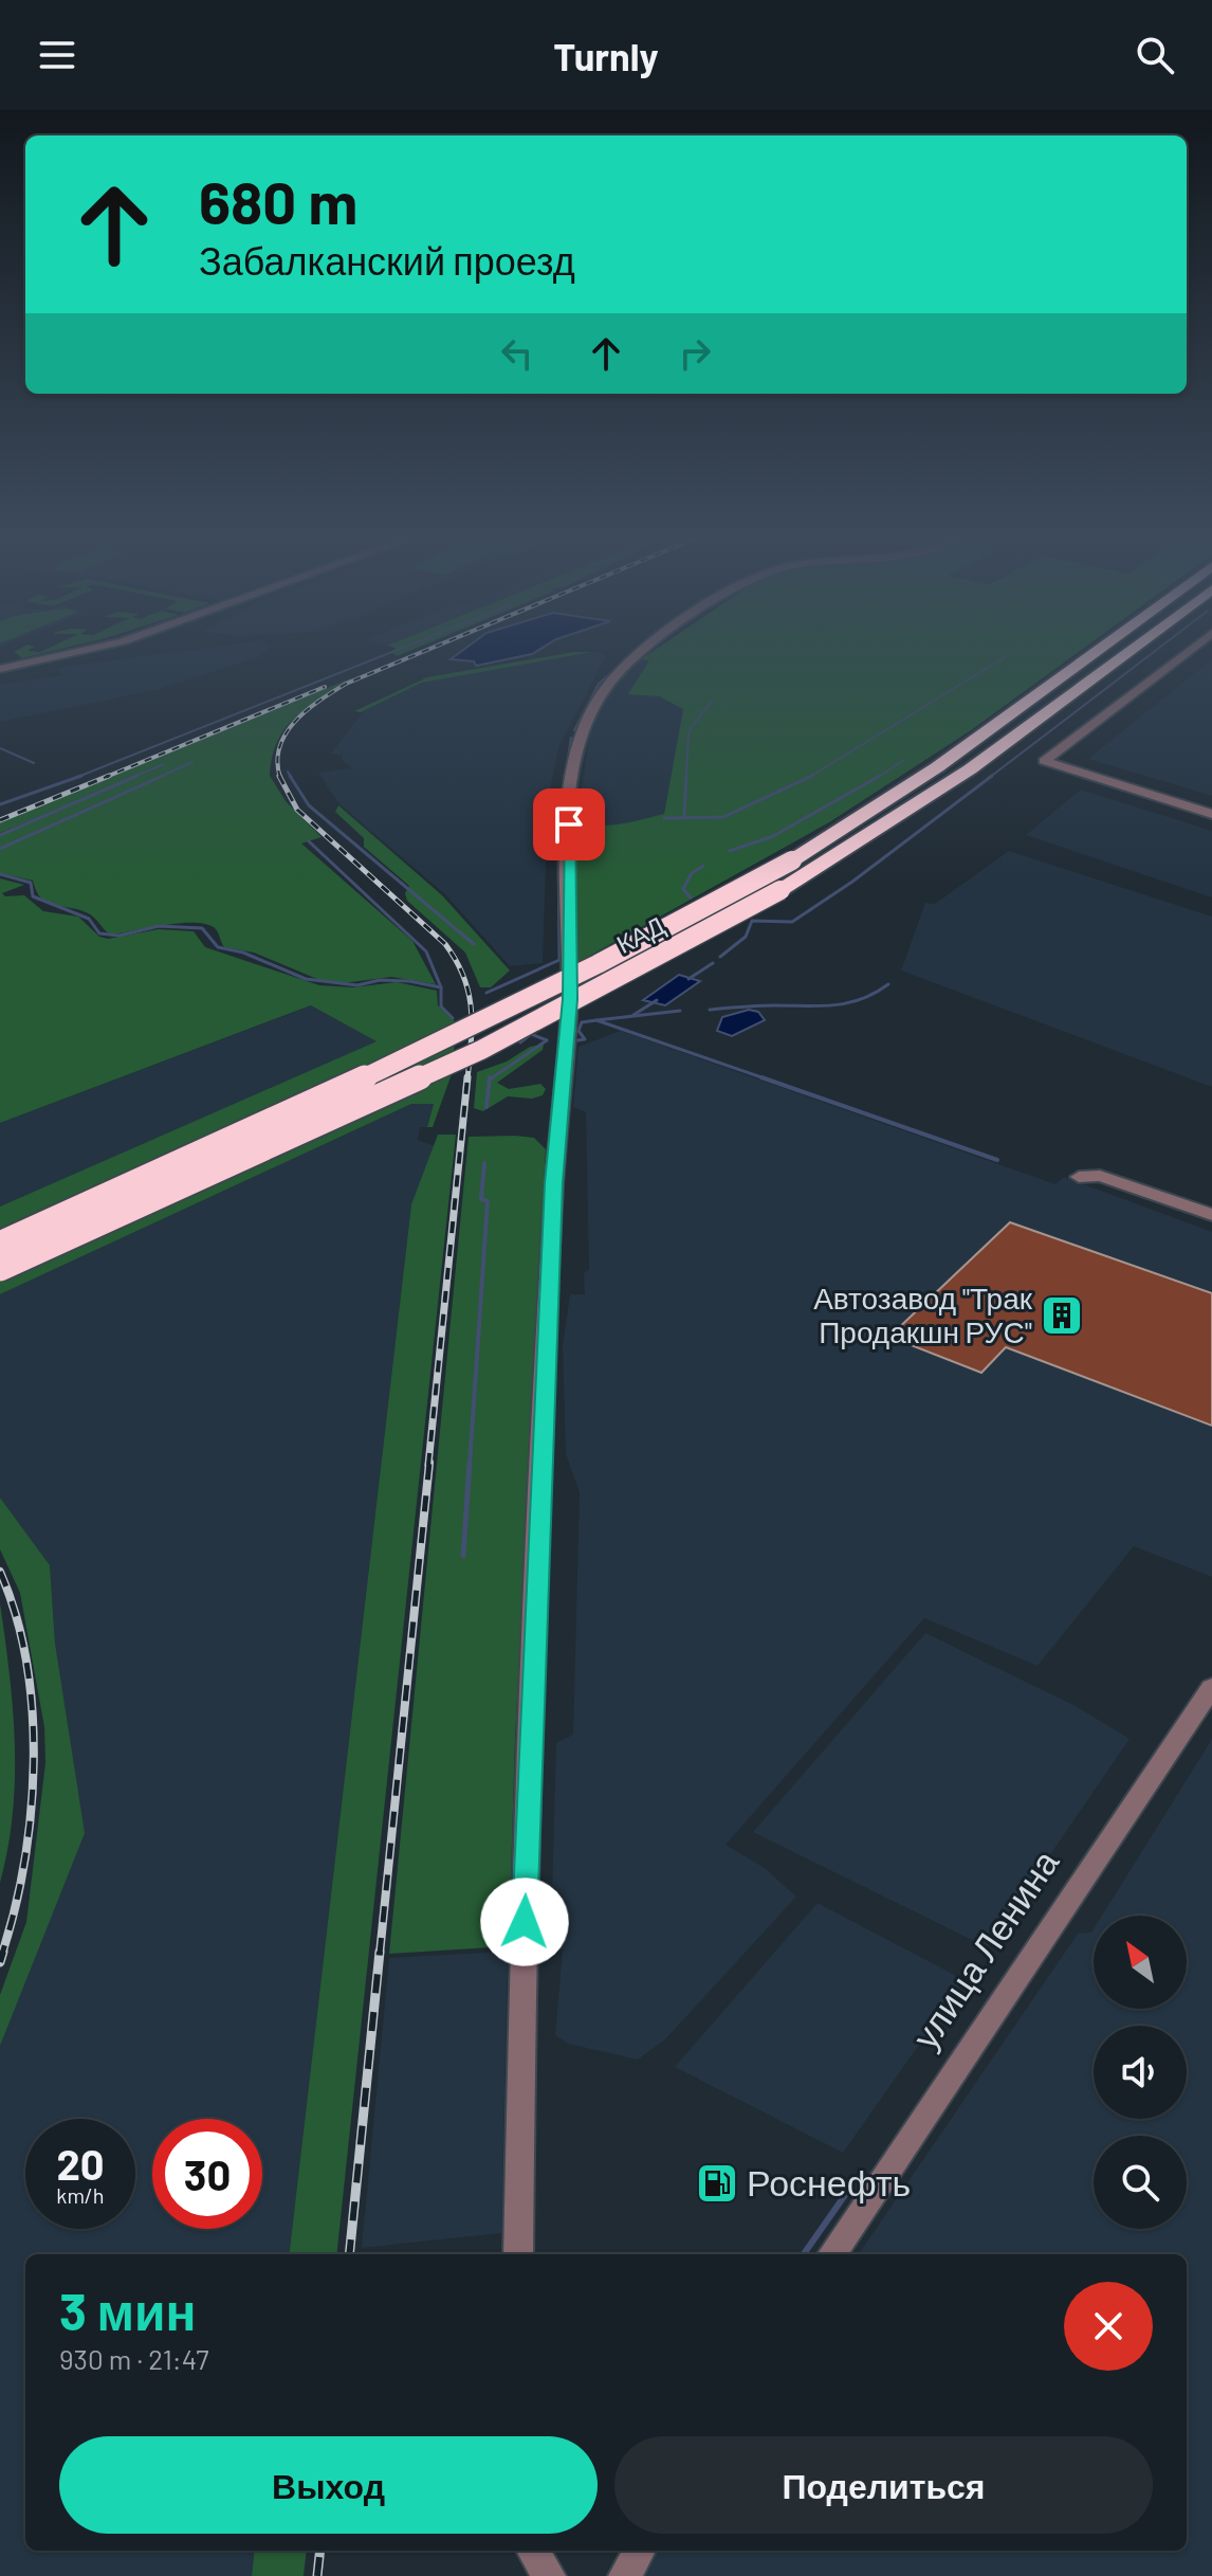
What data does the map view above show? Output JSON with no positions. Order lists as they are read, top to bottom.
{
  "streets": {
    "highway": ["КАД"],
    "street": ["улица Ленина"]
  },
  "places": {
    "building": ["Автозавод \"Трак Продакшн РУС\""],
    "fuel station": ["Роснефть"]
  },
  "north": "top left",
  "page": {
    "header": "Turnly",
    "turn": ["680 m", "Забалканский проезд"],
    "speed": "20 km/h",
    "limit": "30",
    "heading": ["3 мин", "930 m · 21:47"],
    "buttons": ["Выход", "Поделиться"]
  }
}
